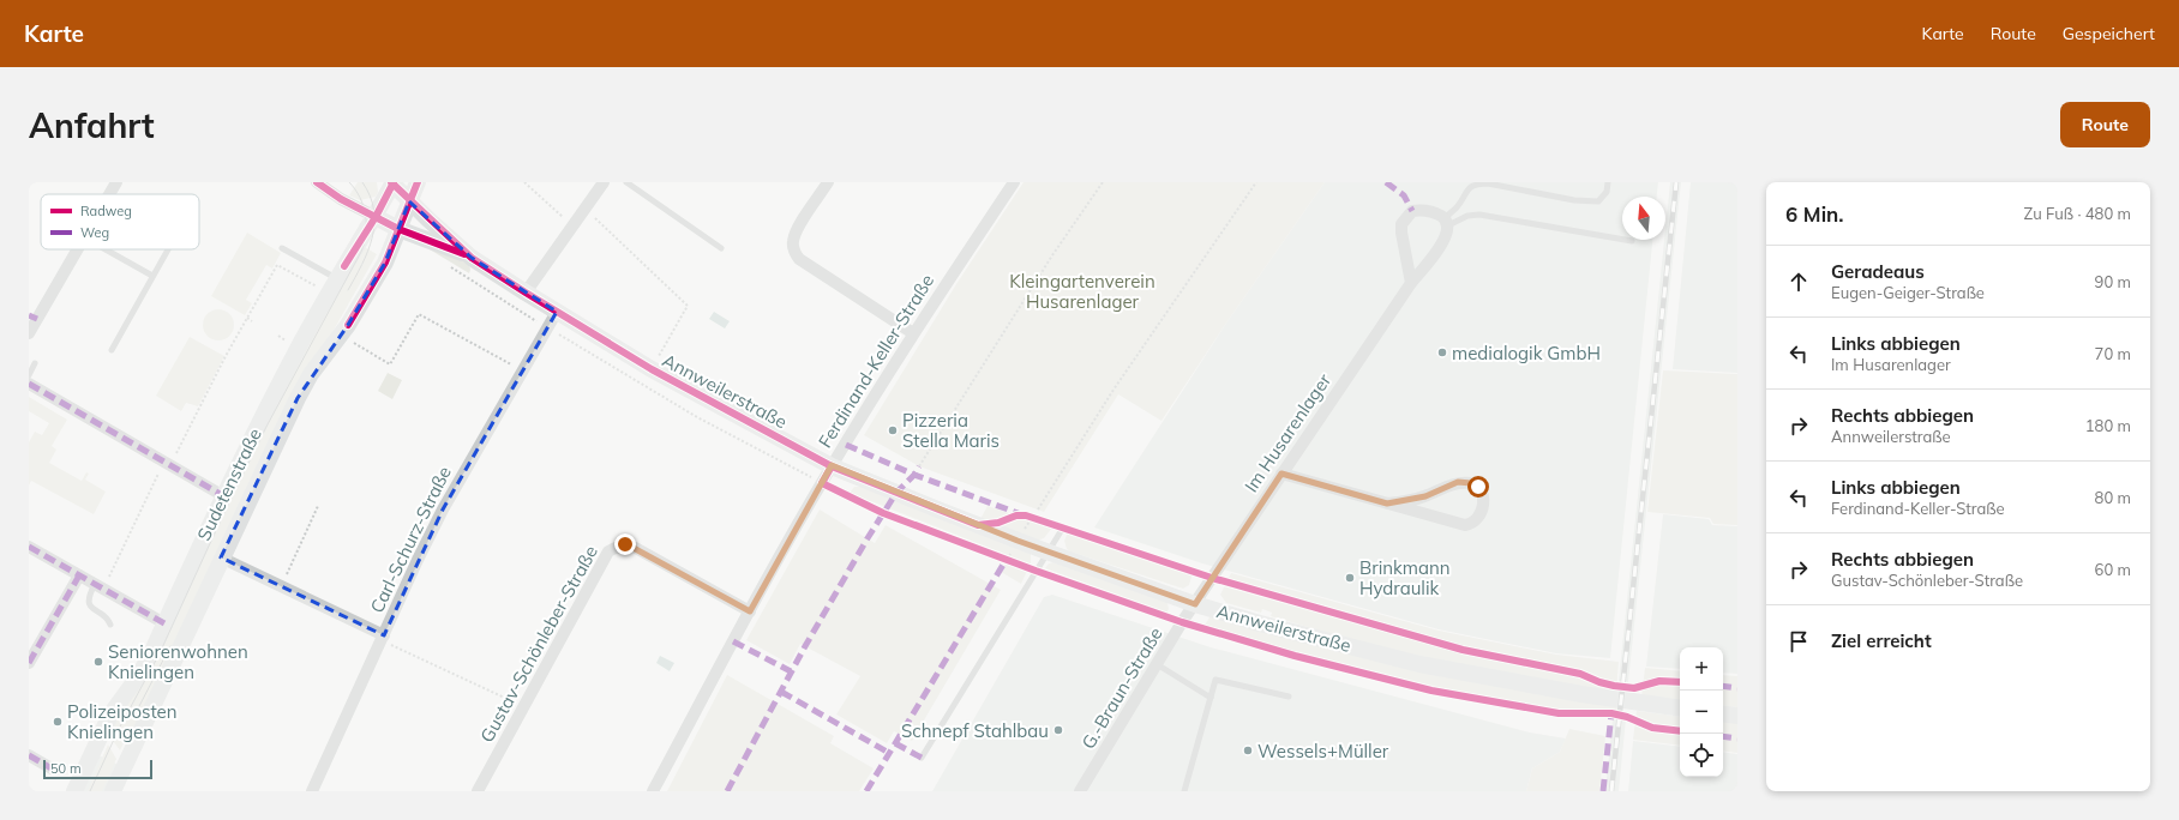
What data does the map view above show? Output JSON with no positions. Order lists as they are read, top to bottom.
{
  "streets": {
    "street": [
      "Ferdinand-Keller-Straße",
      "Annweilerstraße",
      "Im Husarenlager",
      "Sudetenstraße",
      "Carl-Schurz-Straße",
      "Gustav-Schönleber-Straße",
      "G.-Braun-Straße"
    ]
  },
  "crossings": [
    ["Ferdinand-Keller-Straße", "Annweilerstraße"],
    ["Ferdinand-Keller-Straße", "Gustav-Schönleber-Straße"],
    ["Annweilerstraße", "Im Husarenlager"],
    ["Annweilerstraße", "Sudetenstraße"],
    ["Annweilerstraße", "Carl-Schurz-Straße"],
    ["Annweilerstraße", "G.-Braun-Straße"],
    ["Im Husarenlager", "G.-Braun-Straße"],
    ["Sudetenstraße", "Carl-Schurz-Straße"]
  ],
  "parks": ["Kleingartenverein Husarenlager"],
  "places": [
    "medialogik GmbH",
    "Pizzeria Stella Maris",
    "Brinkmann Hydraulik",
    "Seniorenwohnen Knielingen",
    "Polizeiposten Knielingen",
    "Schnepf Stahlbau",
    "Wessels+Müller"
  ],
  "legend": ["Radweg", "Weg"],
  "scale_bar": "50 m",
  "north": "top",
  "page": {
    "header": "Karte",
    "nav": ["Karte", "Route", "Gespeichert"],
    "buttons": "Route",
    "title": "Anfahrt",
    "heading": ["6 Min.", "Zu Fuß · 480 m"],
    "list": [
      ["Geradeaus", "Eugen-Geiger-Straße", "90 m"],
      ["Links abbiegen", "Im Husarenlager", "70 m"],
      ["Rechts abbiegen", "Annweilerstraße", "180 m"],
      ["Links abbiegen", "Ferdinand-Keller-Straße", "80 m"],
      ["Rechts abbiegen", "Gustav-Schönleber-Straße", "60 m"],
      "Ziel erreicht"
    ],
    "map_buttons": ["+", "−"],
    "scale": "50 m"
  }
}
